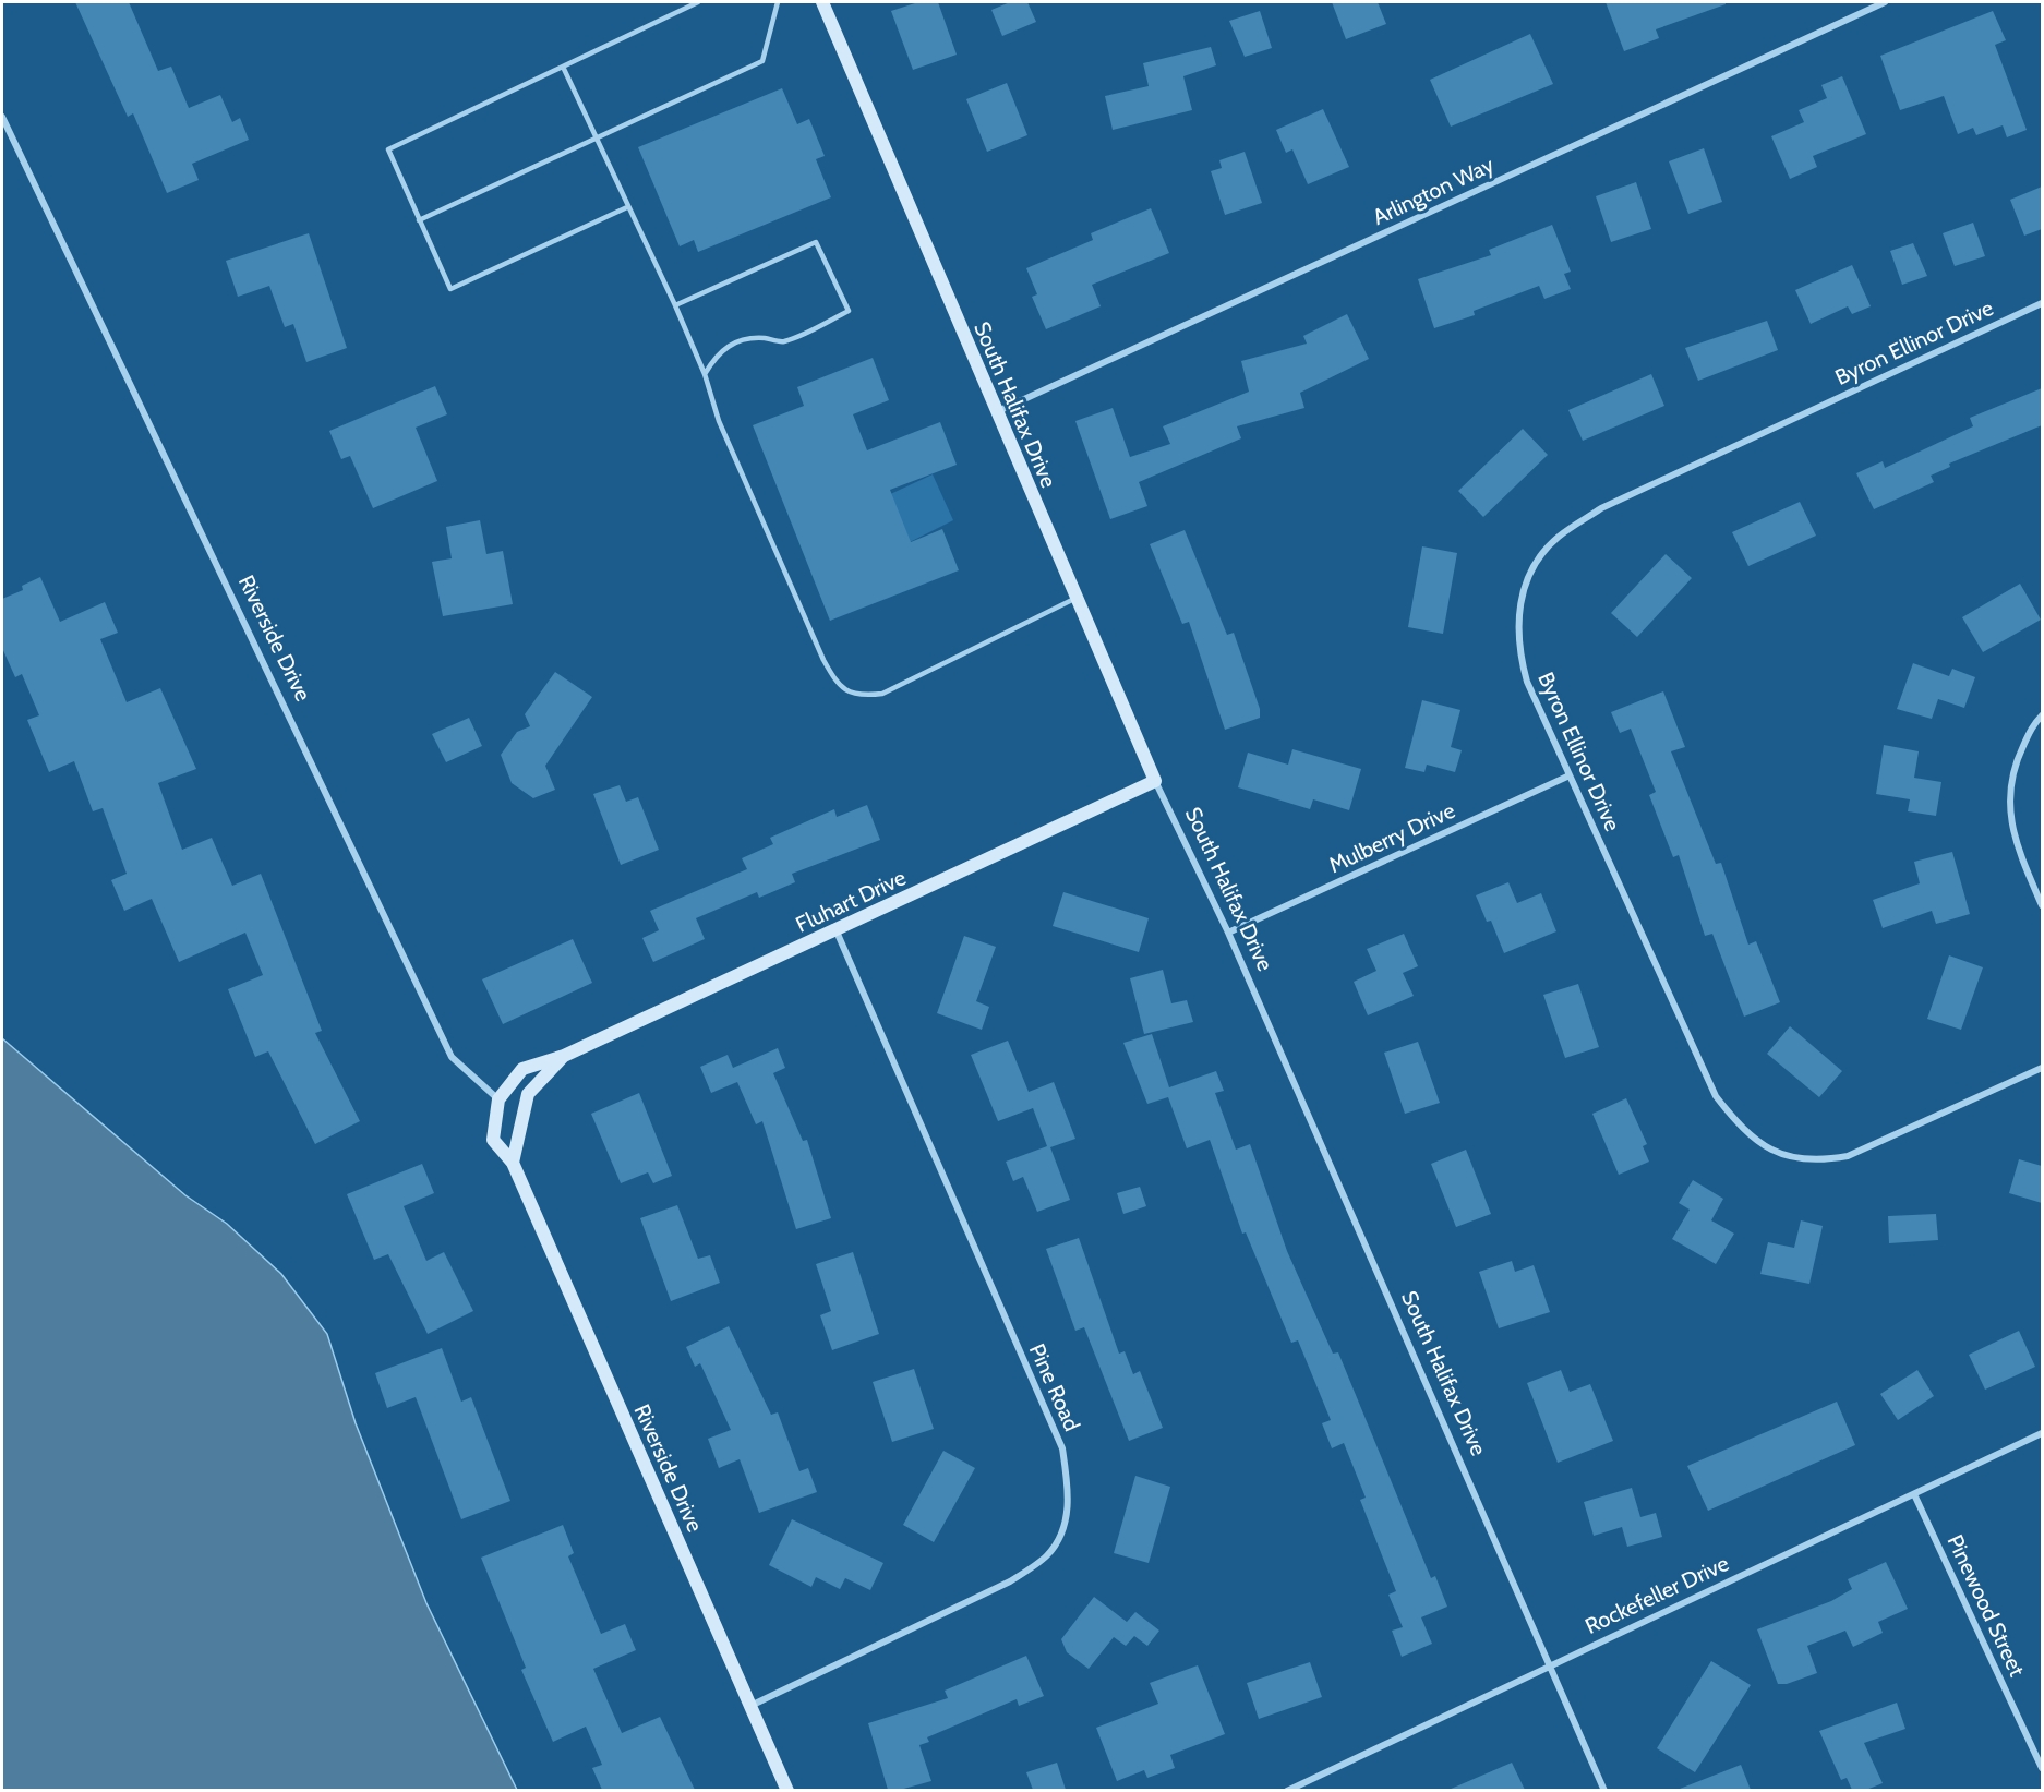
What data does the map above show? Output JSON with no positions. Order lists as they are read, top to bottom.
{
  "streets": {
    "street": [
      "Arlington Way",
      "Byron Ellinor Drive",
      "South Halifax Drive",
      "Riverside Drive",
      "Mulberry Drive",
      "Fluhart Drive",
      "Pine Road",
      "Rockefeller Drive",
      "Pinewood Street"
    ]
  },
  "crossings": [
    ["Arlington Way", "South Halifax Drive"],
    ["Byron Ellinor Drive", "Mulberry Drive"],
    ["South Halifax Drive", "Mulberry Drive"],
    ["South Halifax Drive", "Fluhart Drive"],
    ["South Halifax Drive", "Rockefeller Drive"],
    ["Riverside Drive", "Fluhart Drive"],
    ["Riverside Drive", "Pine Road"],
    ["Fluhart Drive", "Pine Road"],
    ["Rockefeller Drive", "Pinewood Street"]
  ]
}
